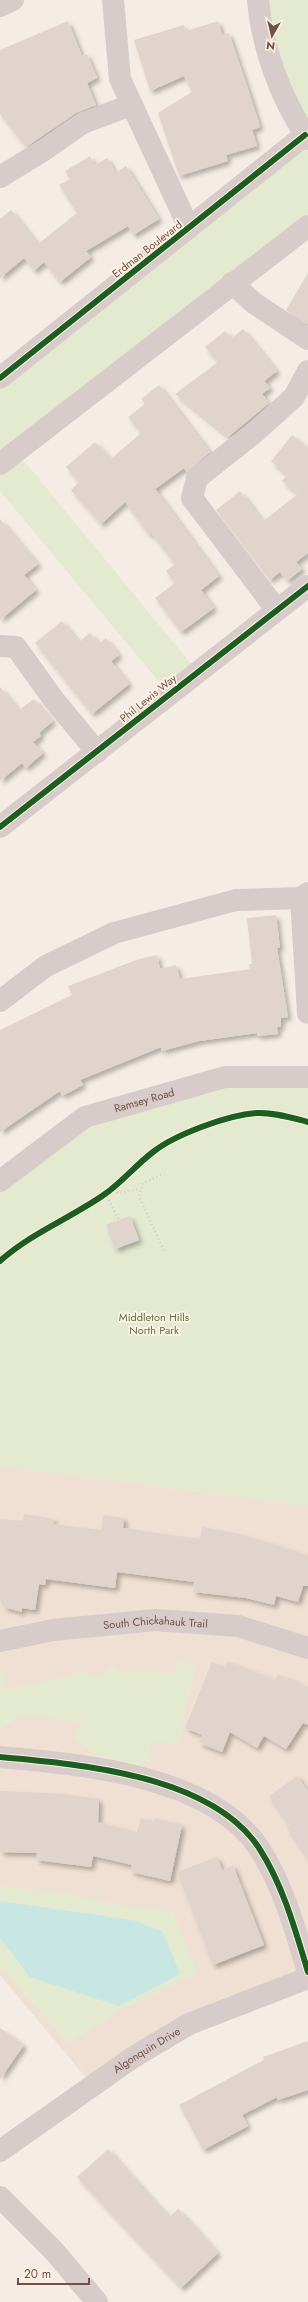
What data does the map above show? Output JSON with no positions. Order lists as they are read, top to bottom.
{
  "streets": {
    "street": [
      "Erdman Boulevard",
      "Phil Lewis Way",
      "Ramsey Road",
      "South Chickahauk Trail",
      "Algonquin Drive"
    ]
  },
  "parks": ["Middleton Hills North Park"],
  "scale_bar": "20 m",
  "north": "bottom"
}
